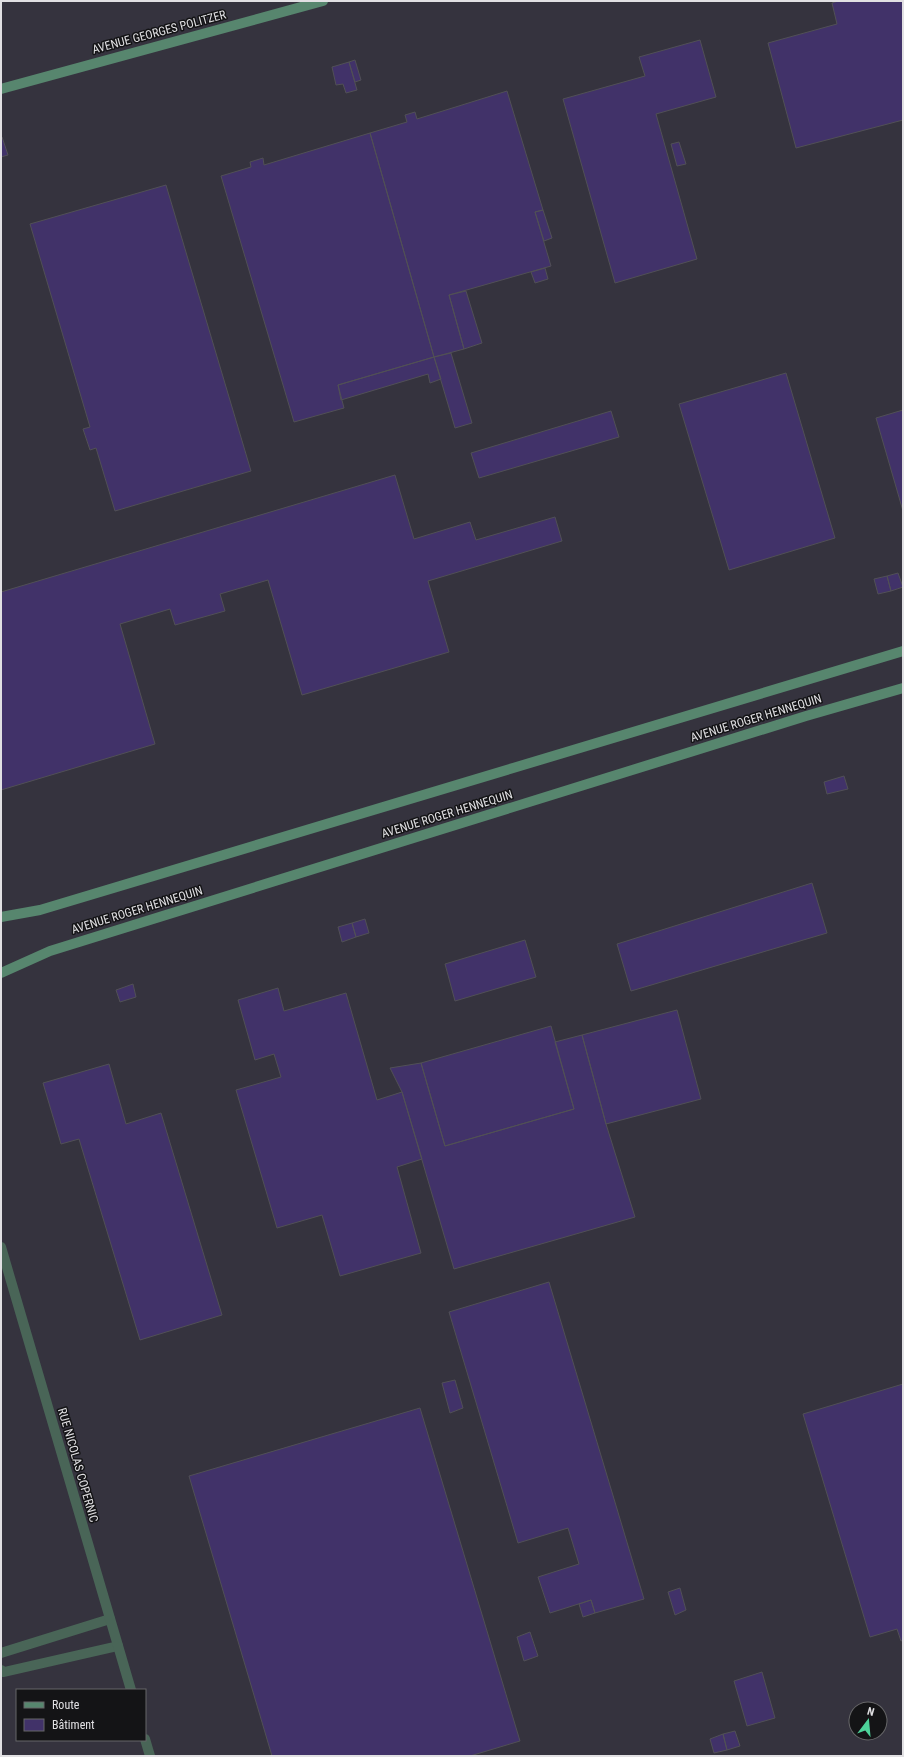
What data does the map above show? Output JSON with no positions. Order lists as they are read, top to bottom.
{
  "streets": {
    "street": ["AVENUE GEORGES POLITZER", "AVENUE ROGER HENNEQUIN", "RUE NICOLAS COPERNIC"]
  },
  "legend": ["Route", "Bâtiment"],
  "north": "top"
}
